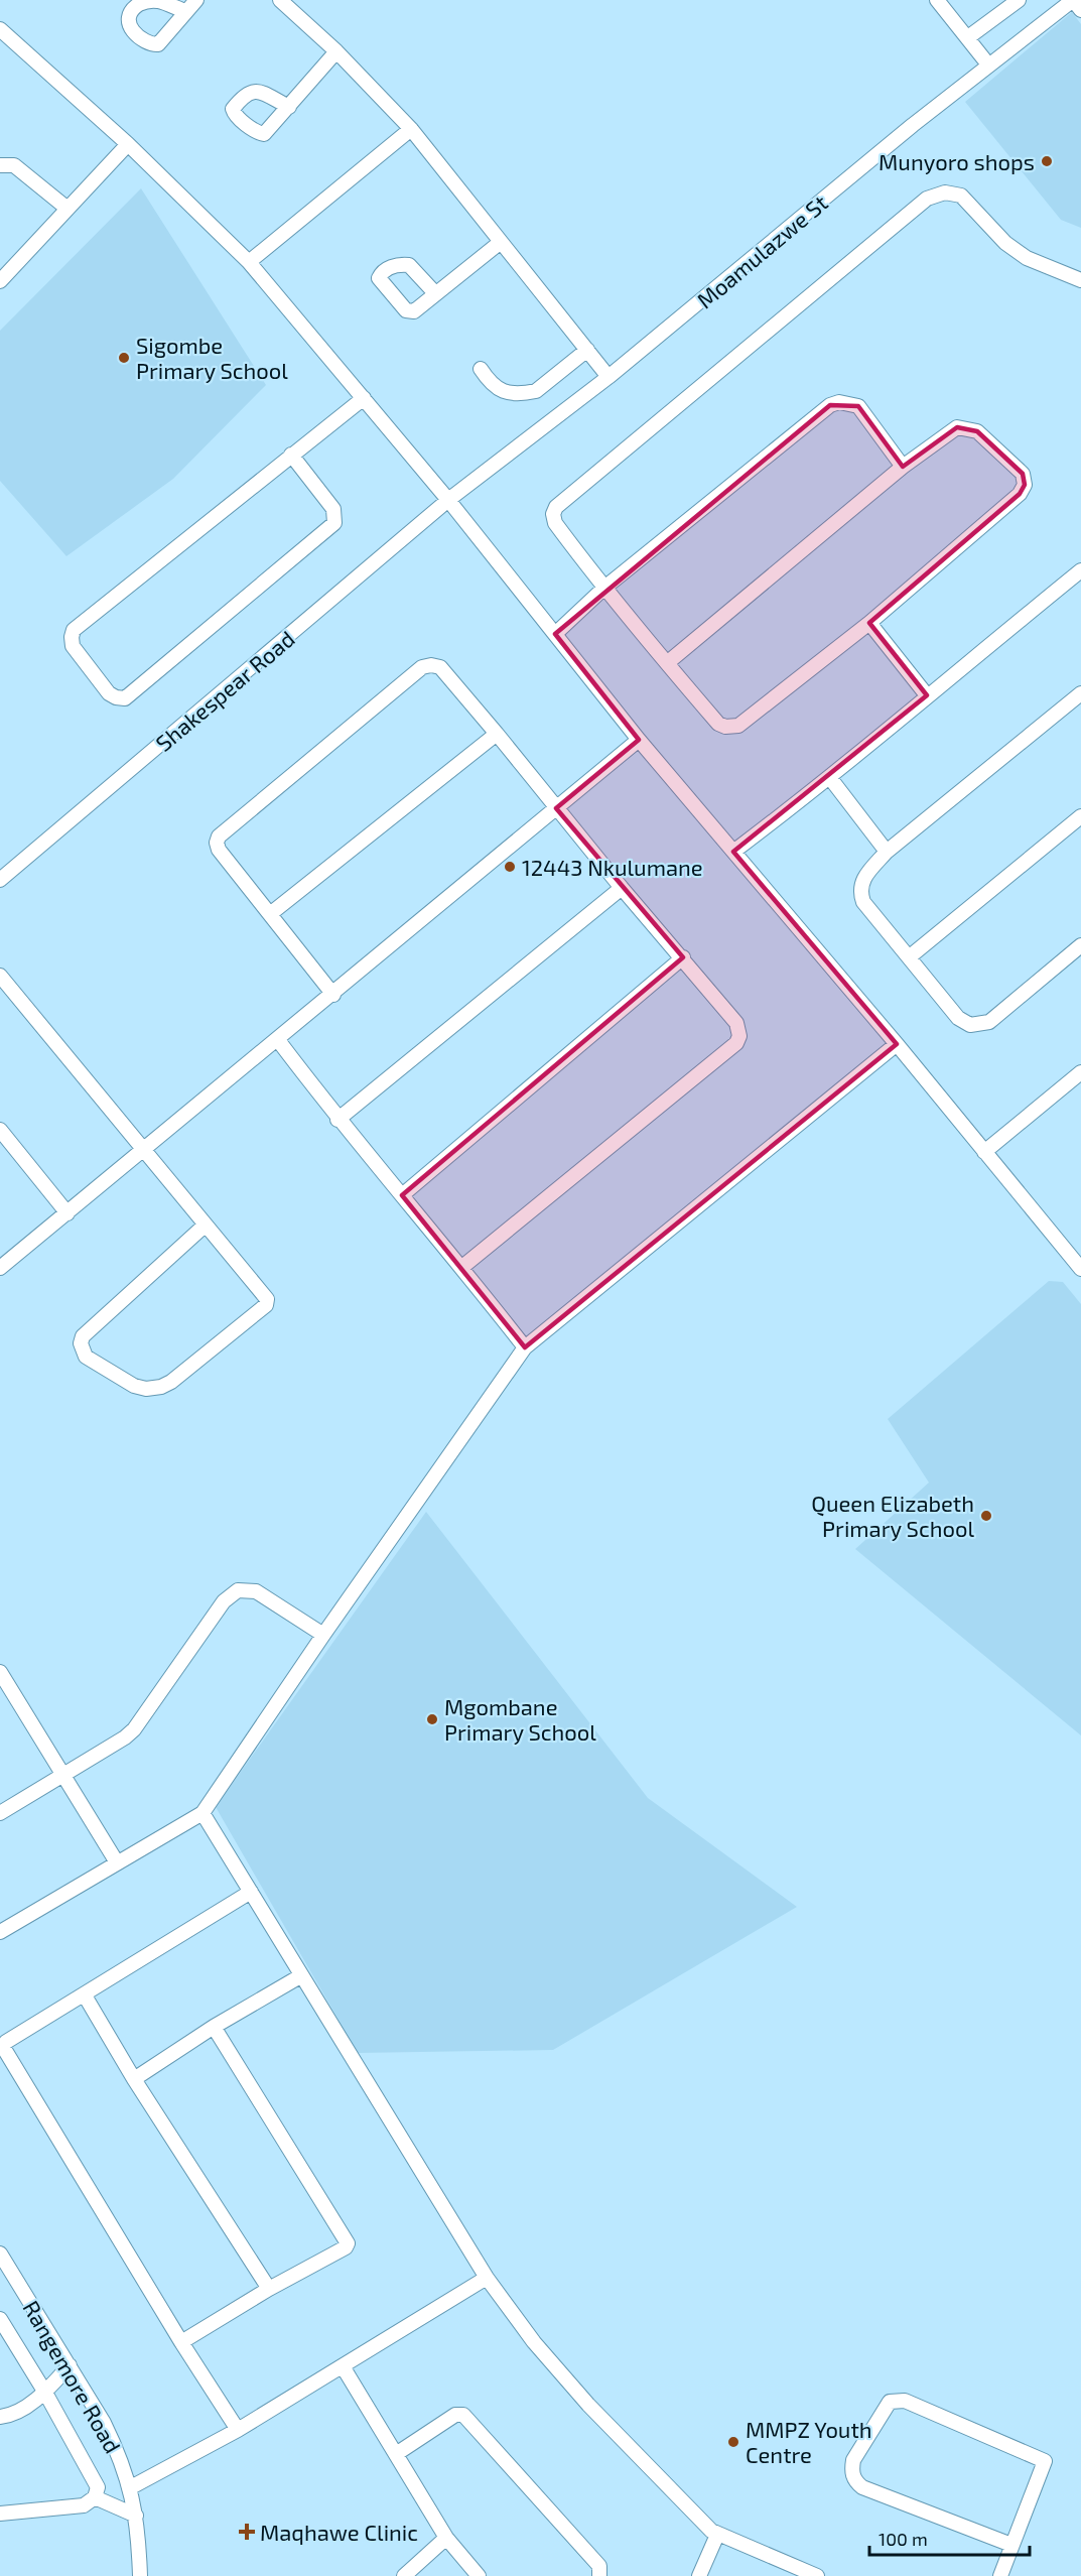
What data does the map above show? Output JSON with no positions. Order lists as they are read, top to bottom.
{
  "streets": {
    "street": ["Moamulazwe St", "Shakespear Road", "Rangemore Road"]
  },
  "crossings": [
    ["Moamulazwe St", "Shakespear Road"]
  ],
  "places": {
    "other": [
      "Munyoro shops",
      "Sigombe Primary School",
      "12443 Nkulumane",
      "Queen Elizabeth Primary School",
      "Mgombane Primary School",
      "MMPZ Youth Centre"
    ],
    "health": ["Maqhawe Clinic"]
  },
  "scale_bar": "100 m"
}
